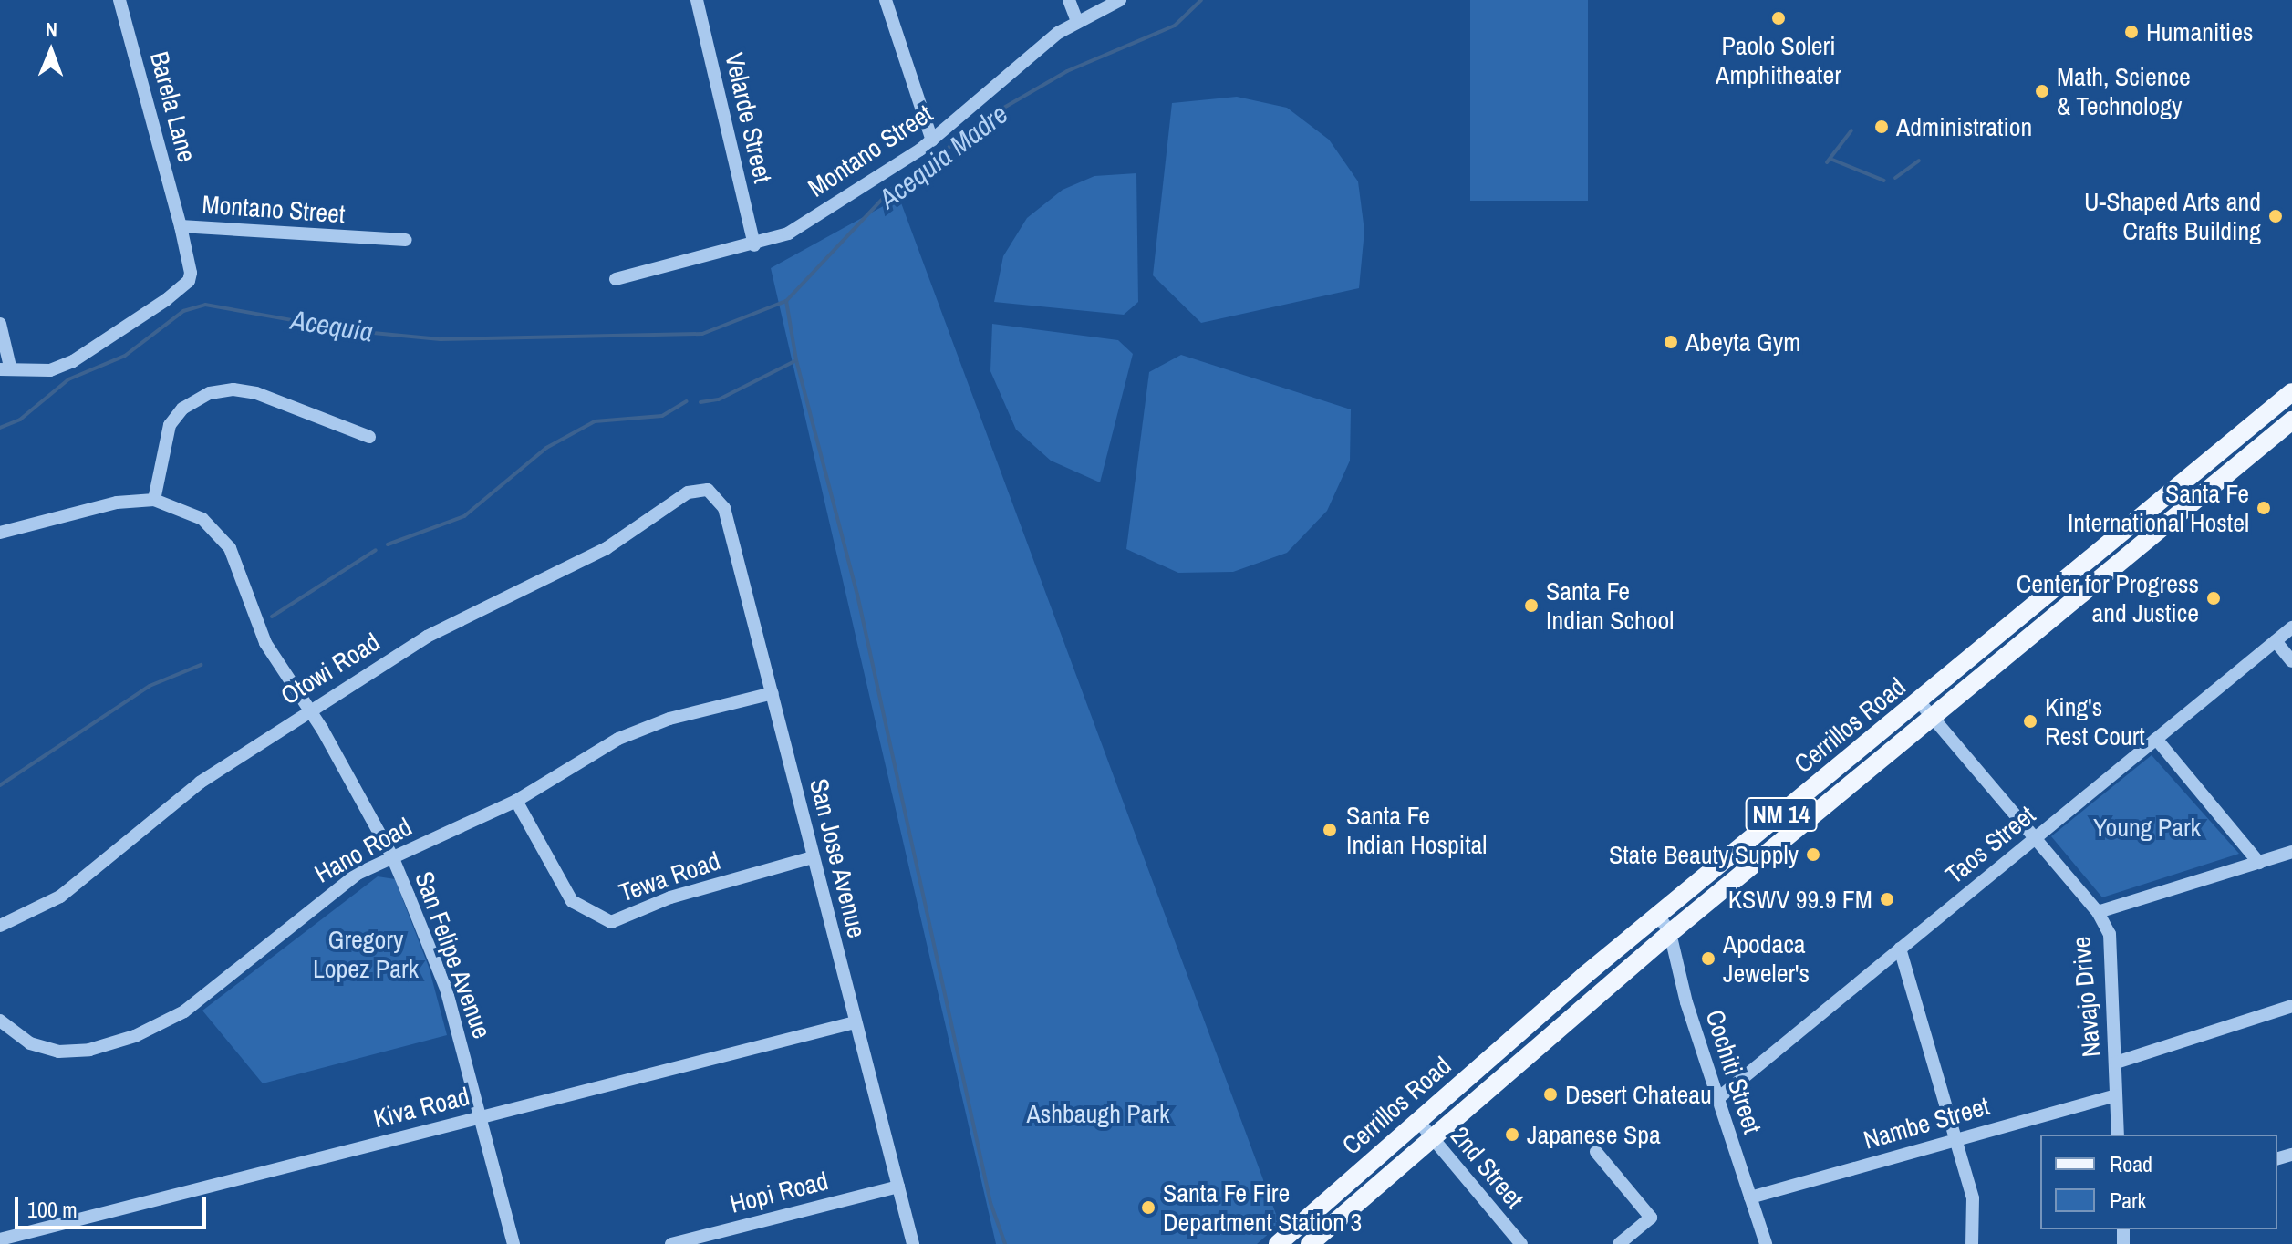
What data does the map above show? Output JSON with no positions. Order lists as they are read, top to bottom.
{
  "streets": {
    "main road": ["Cerrillos Road", "NM 14"],
    "street": [
      "Barela Lane",
      "Velarde Street",
      "Montano Street",
      "Otowi Road",
      "Taos Street",
      "Hano Road",
      "San Jose Avenue",
      "Tewa Road",
      "San Felipe Avenue",
      "Navajo Drive",
      "Cochiti Street",
      "Kiva Road",
      "Nambe Street",
      "2nd Street",
      "Hopi Road"
    ]
  },
  "crossings": [
    ["Barela Lane", "Montano Street"],
    ["Velarde Street", "Montano Street"],
    ["Otowi Road", "San Jose Avenue"],
    ["Otowi Road", "San Felipe Avenue"],
    ["Cerrillos Road", "Navajo Drive"],
    ["Cerrillos Road", "Cochiti Street"],
    ["Cerrillos Road", "2nd Street"],
    ["Taos Street", "Navajo Drive"],
    ["Taos Street", "Cochiti Street"],
    ["Hano Road", "San Jose Avenue"],
    ["Hano Road", "Tewa Road"],
    ["Hano Road", "San Felipe Avenue"],
    ["San Jose Avenue", "Tewa Road"],
    ["San Jose Avenue", "Kiva Road"],
    ["San Jose Avenue", "Hopi Road"],
    ["San Felipe Avenue", "Kiva Road"],
    ["Navajo Drive", "Nambe Street"],
    ["Cochiti Street", "Nambe Street"]
  ],
  "water": ["Acequia Madre", "Acequia"],
  "parks": ["Young Park", "Gregory Lopez Park", "Ashbaugh Park"],
  "places": [
    "Paolo Soleri Amphitheater",
    "Humanities",
    "Math, Science & Technology",
    "Administration",
    "U-Shaped Arts and Crafts Building",
    "Abeyta Gym",
    "Santa Fe International Hostel",
    "Center for Progress and Justice",
    "Santa Fe Indian School",
    "King's Rest Court",
    "Santa Fe Indian Hospital",
    "State Beauty Supply",
    "KSWV 99.9 FM",
    "Apodaca Jeweler's",
    "Desert Chateau",
    "Japanese Spa",
    "Santa Fe Fire Department Station 3"
  ],
  "legend": ["Road", "Park"],
  "scale_bar": "100 m",
  "north": "top"
}
